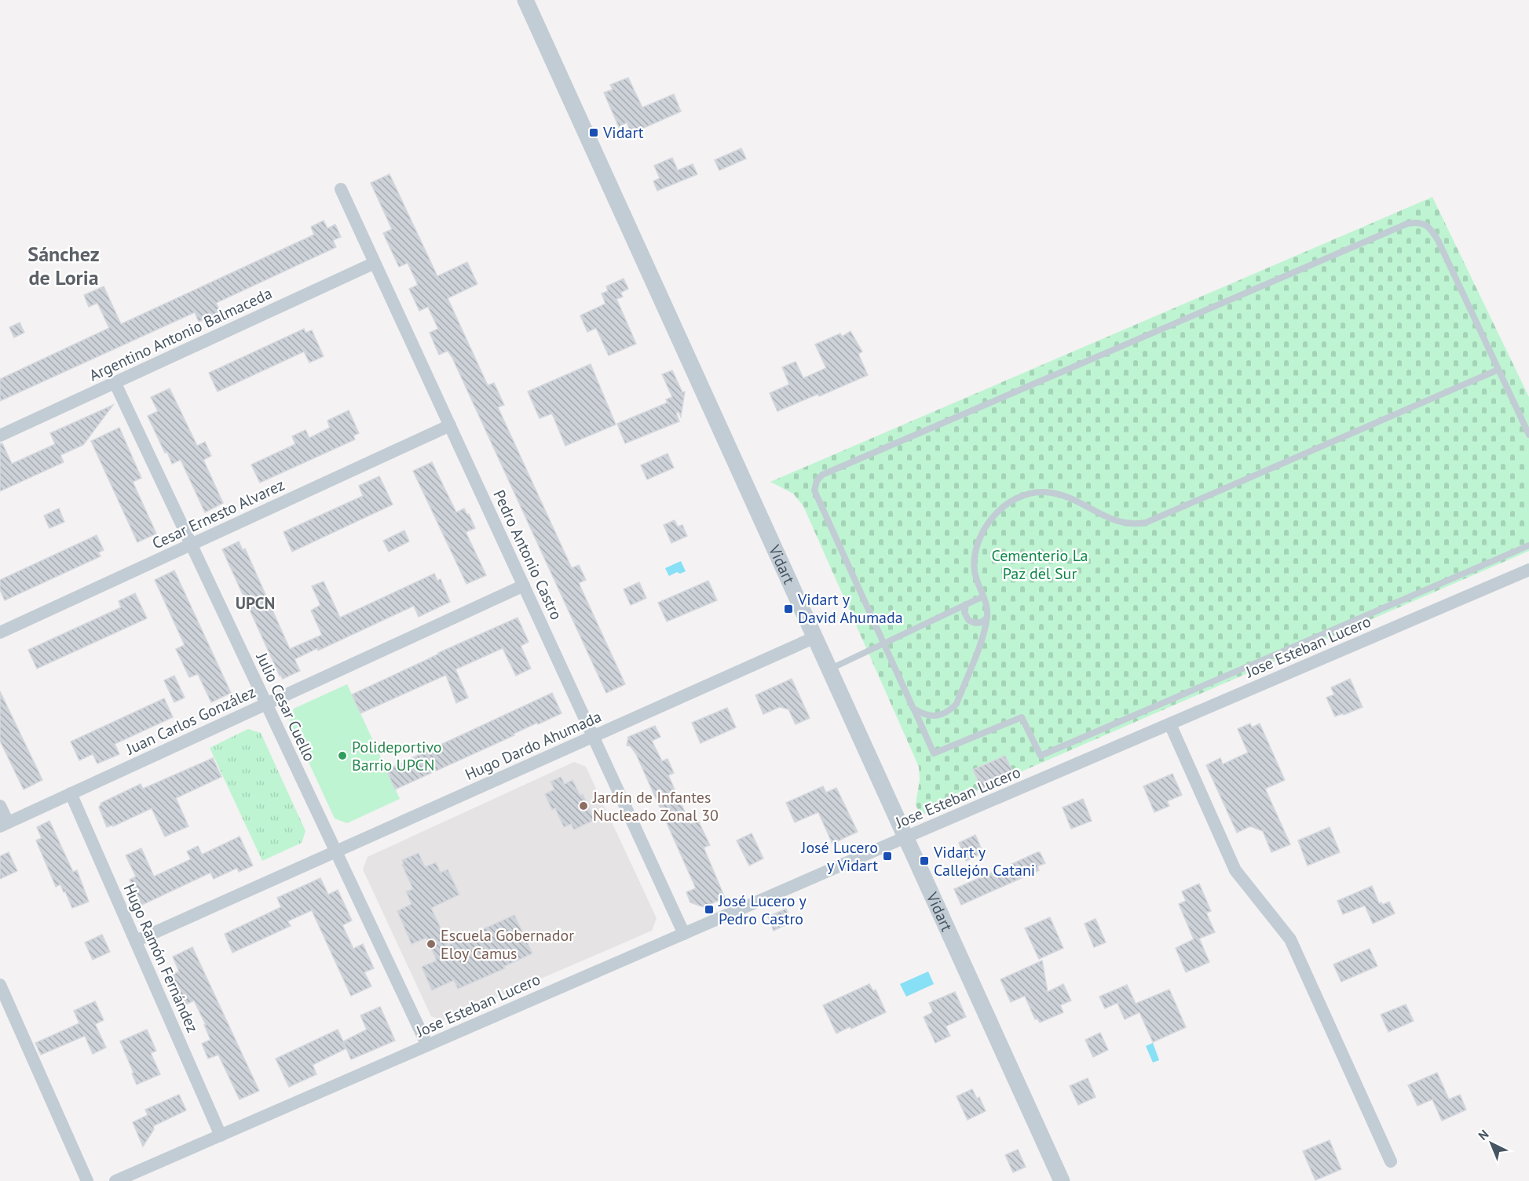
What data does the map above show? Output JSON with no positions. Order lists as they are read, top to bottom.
{
  "streets": {
    "street": [
      "Argentino Antonio Balmaceda",
      "Cesar Ernesto Alvarez",
      "Pedro Antonio Castro",
      "Vidart",
      "Jose Esteban Lucero",
      "Julio Cesar Cuello",
      "Juan Carlos González",
      "Hugo Dardo Ahumada",
      "Hugo Ramón Fernández"
    ]
  },
  "crossings": [
    ["Argentino Antonio Balmaceda", "Pedro Antonio Castro"],
    ["Argentino Antonio Balmaceda", "Julio Cesar Cuello"],
    ["Cesar Ernesto Alvarez", "Pedro Antonio Castro"],
    ["Cesar Ernesto Alvarez", "Julio Cesar Cuello"],
    ["Pedro Antonio Castro", "Jose Esteban Lucero"],
    ["Pedro Antonio Castro", "Juan Carlos González"],
    ["Pedro Antonio Castro", "Hugo Dardo Ahumada"],
    ["Vidart", "Jose Esteban Lucero"],
    ["Vidart", "Hugo Dardo Ahumada"],
    ["Jose Esteban Lucero", "Julio Cesar Cuello"],
    ["Jose Esteban Lucero", "Hugo Ramón Fernández"],
    ["Julio Cesar Cuello", "Juan Carlos González"],
    ["Julio Cesar Cuello", "Hugo Dardo Ahumada"],
    ["Juan Carlos González", "Hugo Ramón Fernández"],
    ["Hugo Dardo Ahumada", "Hugo Ramón Fernández"]
  ],
  "districts": ["Sánchez de Loria", "UPCN"],
  "parks": ["Cementerio La Paz del Sur"],
  "places": {
    "transit": [
      "Vidart",
      "Vidart y David Ahumada",
      "José Lucero y Vidart",
      "Vidart y Callejón Catani",
      "José Lucero y Pedro Castro"
    ],
    "other": ["Polideportivo Barrio UPCN", "Jardín de Infantes Nucleado Zonal 30", "Escuela Gobernador Eloy Camus"]
  },
  "north": "top left"
}
